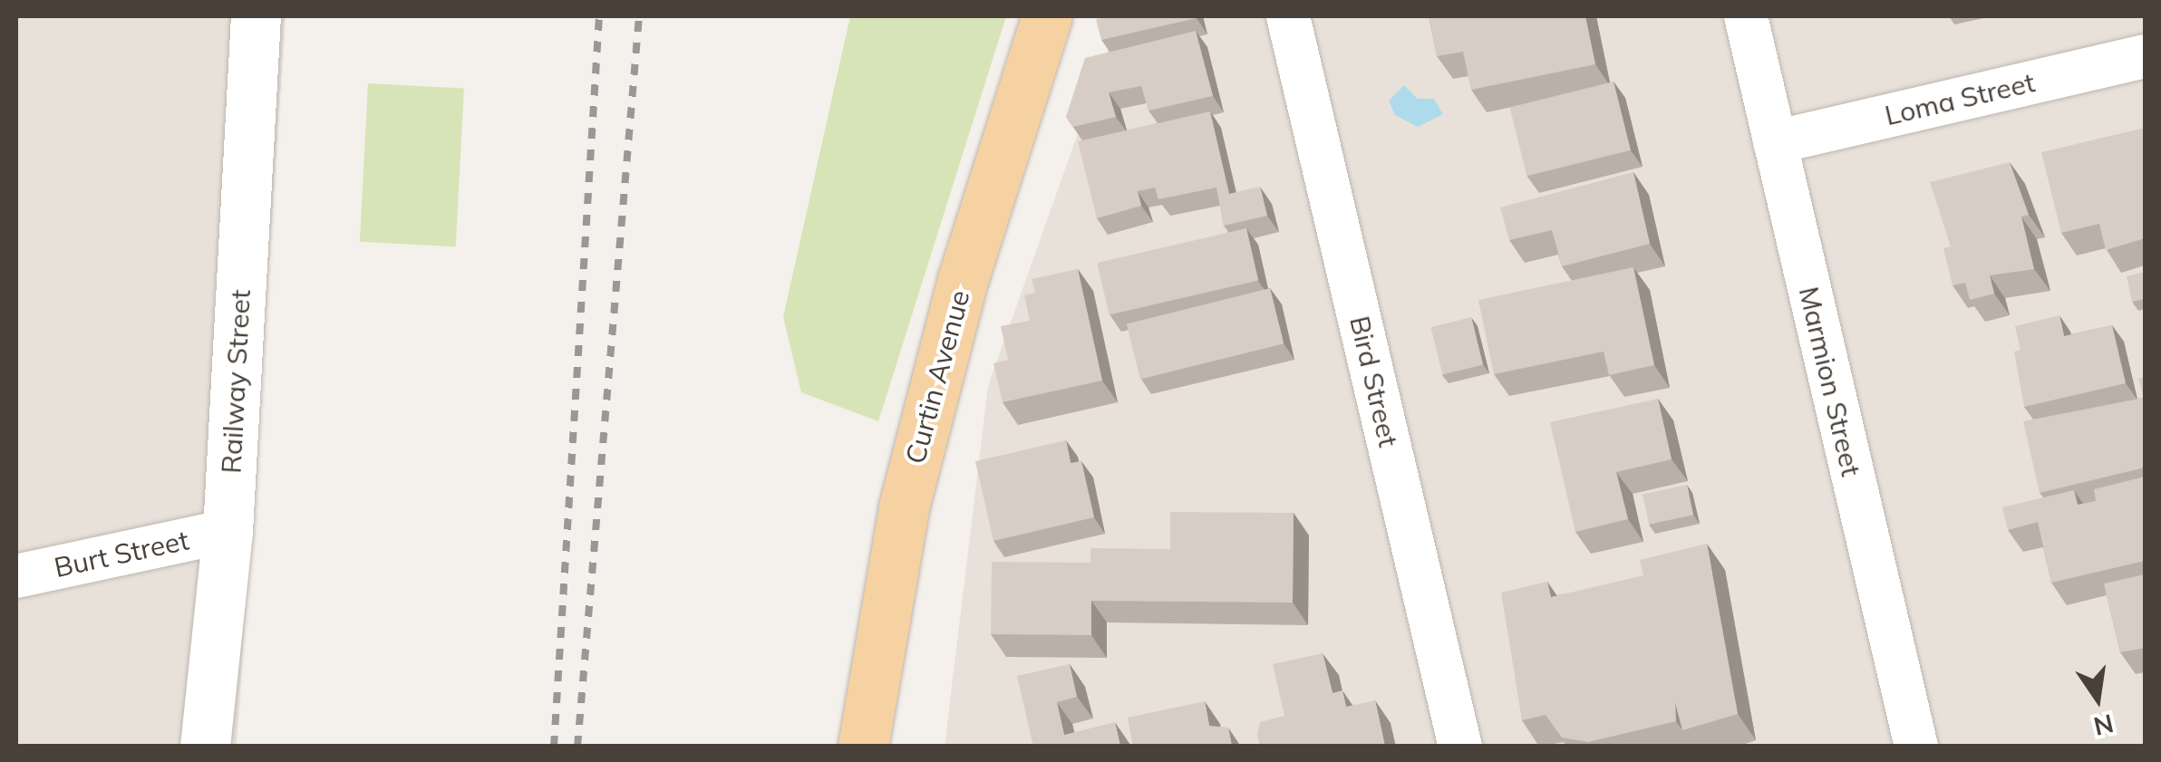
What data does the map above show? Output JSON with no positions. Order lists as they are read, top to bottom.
{
  "streets": {
    "main road": ["Curtin Avenue"],
    "street": [
      "Loma Street",
      "Railway Street",
      "Bird Street",
      "Marmion Street",
      "Burt Street"
    ]
  },
  "crossings": [
    ["Loma Street", "Marmion Street"],
    ["Railway Street", "Burt Street"]
  ],
  "north": "bottom"
}
